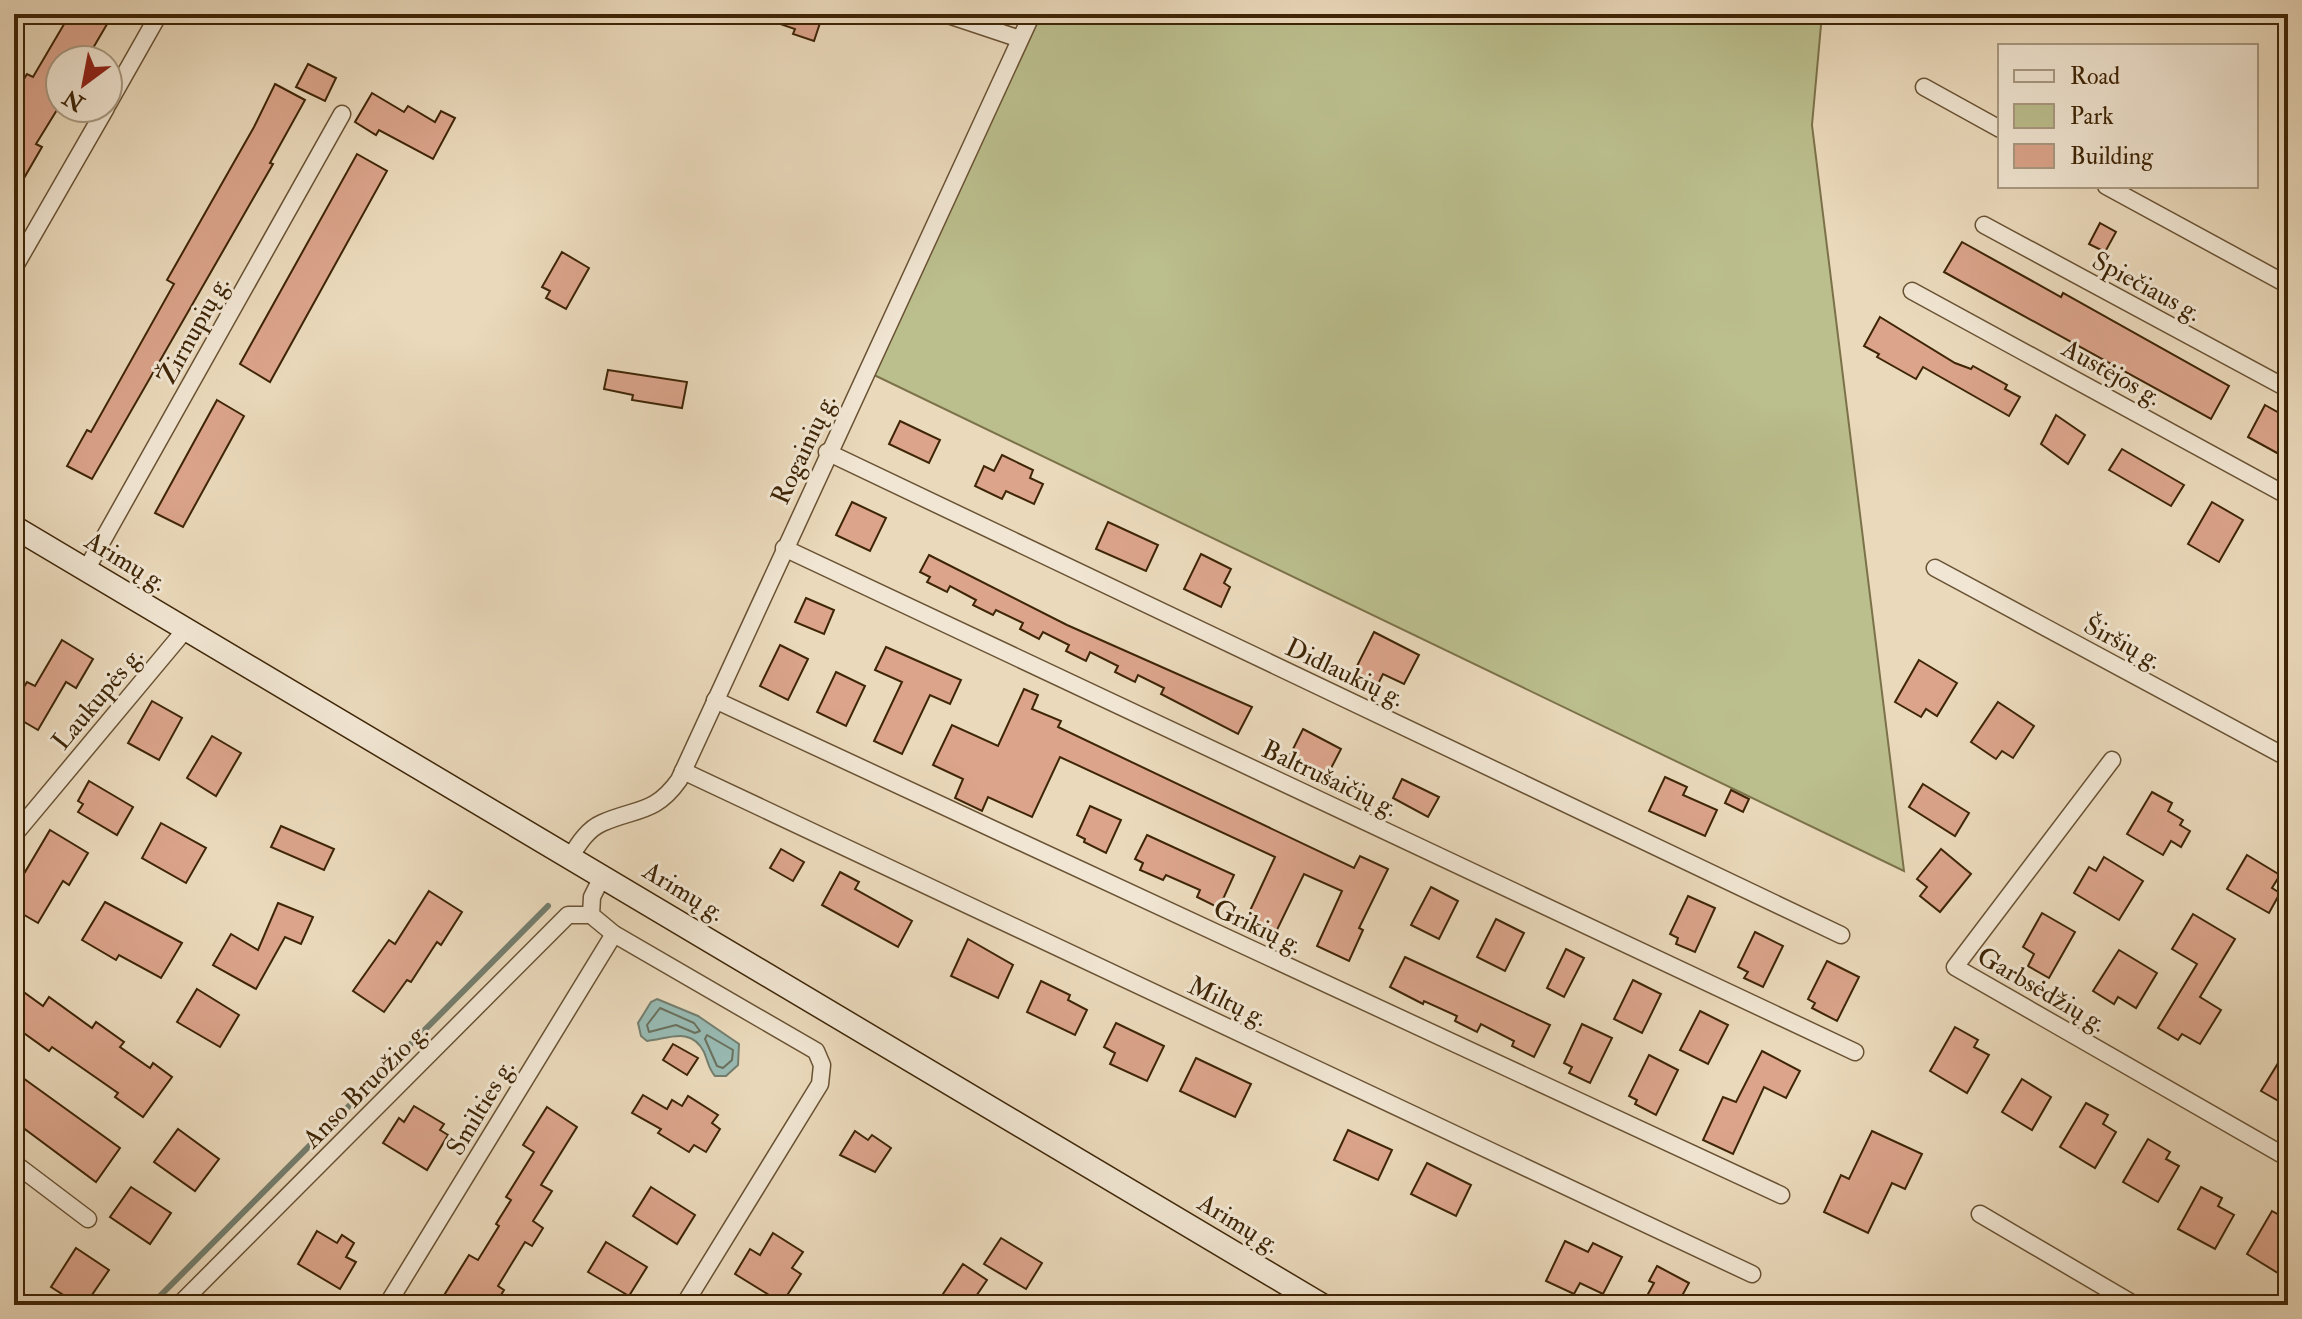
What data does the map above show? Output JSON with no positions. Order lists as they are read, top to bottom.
{
  "streets": {
    "main road": ["Arimų g."],
    "street": [
      "Spiečiaus g.",
      "Žirnupių g.",
      "Austėjos g.",
      "Rogainių g.",
      "Širšių g.",
      "Didlaukių g.",
      "Laukupės g.",
      "Baltrušaičių g.",
      "Grikių g.",
      "Garbsėdžių g.",
      "Miltų g.",
      "Anso Bruožio g.",
      "Smilties g."
    ]
  },
  "crossings": [
    ["Žirnupių g.", "Arimų g."],
    ["Rogainių g.", "Arimų g."],
    ["Rogainių g.", "Didlaukių g."],
    ["Rogainių g.", "Baltrušaičių g."],
    ["Rogainių g.", "Grikių g."],
    ["Rogainių g.", "Miltų g."],
    ["Arimų g.", "Laukupės g."]
  ],
  "legend": ["Road", "Park", "Building"],
  "north": "bottom left"
}
